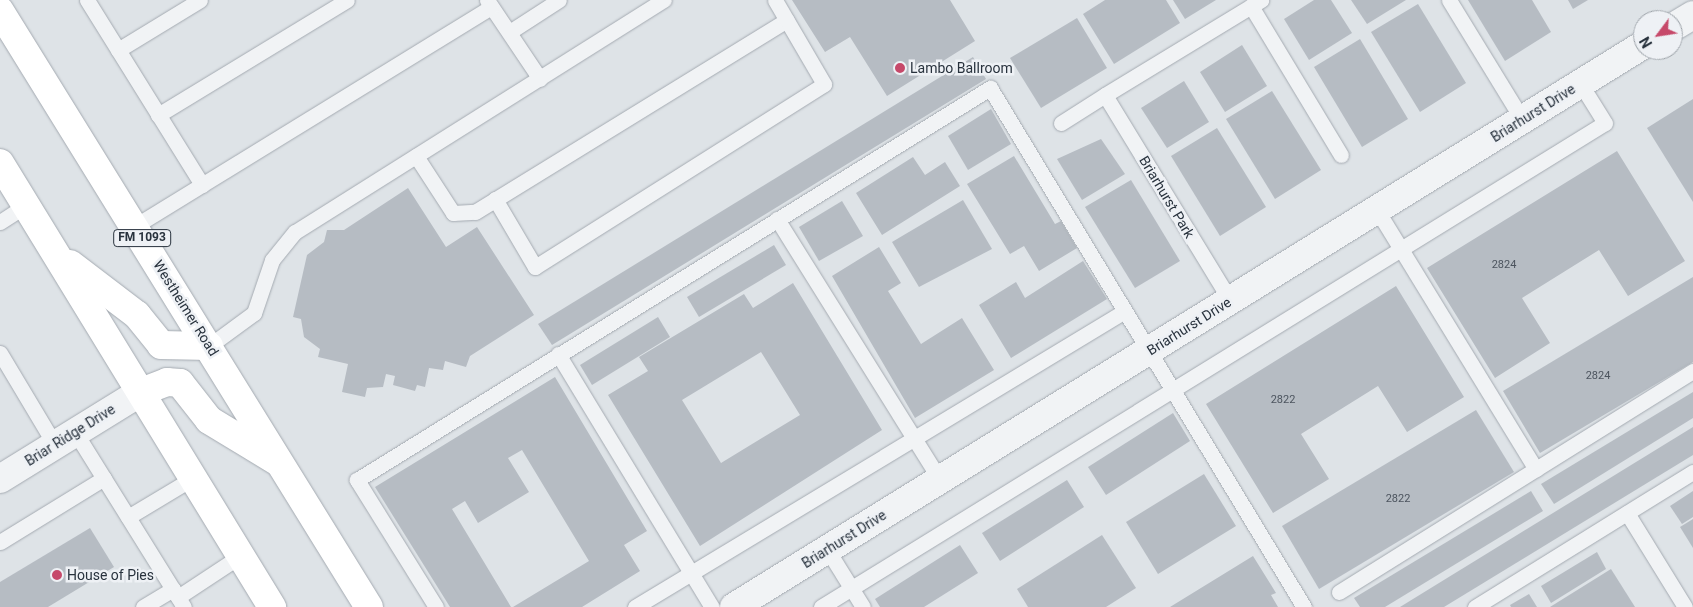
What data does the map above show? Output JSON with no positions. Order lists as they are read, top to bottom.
{
  "streets": {
    "main road": ["FM 1093", "Westheimer Road"],
    "street": ["Briarhurst Drive", "Briar Ridge Drive"],
    "lane": ["Briarhurst Park"]
  },
  "crossings": [
    ["Briarhurst Drive", "Briarhurst Park"]
  ],
  "places": ["Lambo Ballroom", "House of Pies"],
  "house_numbers": [
    "2824",
    "2824",
    "2822",
    "2822"
  ],
  "north": "bottom left"
}
